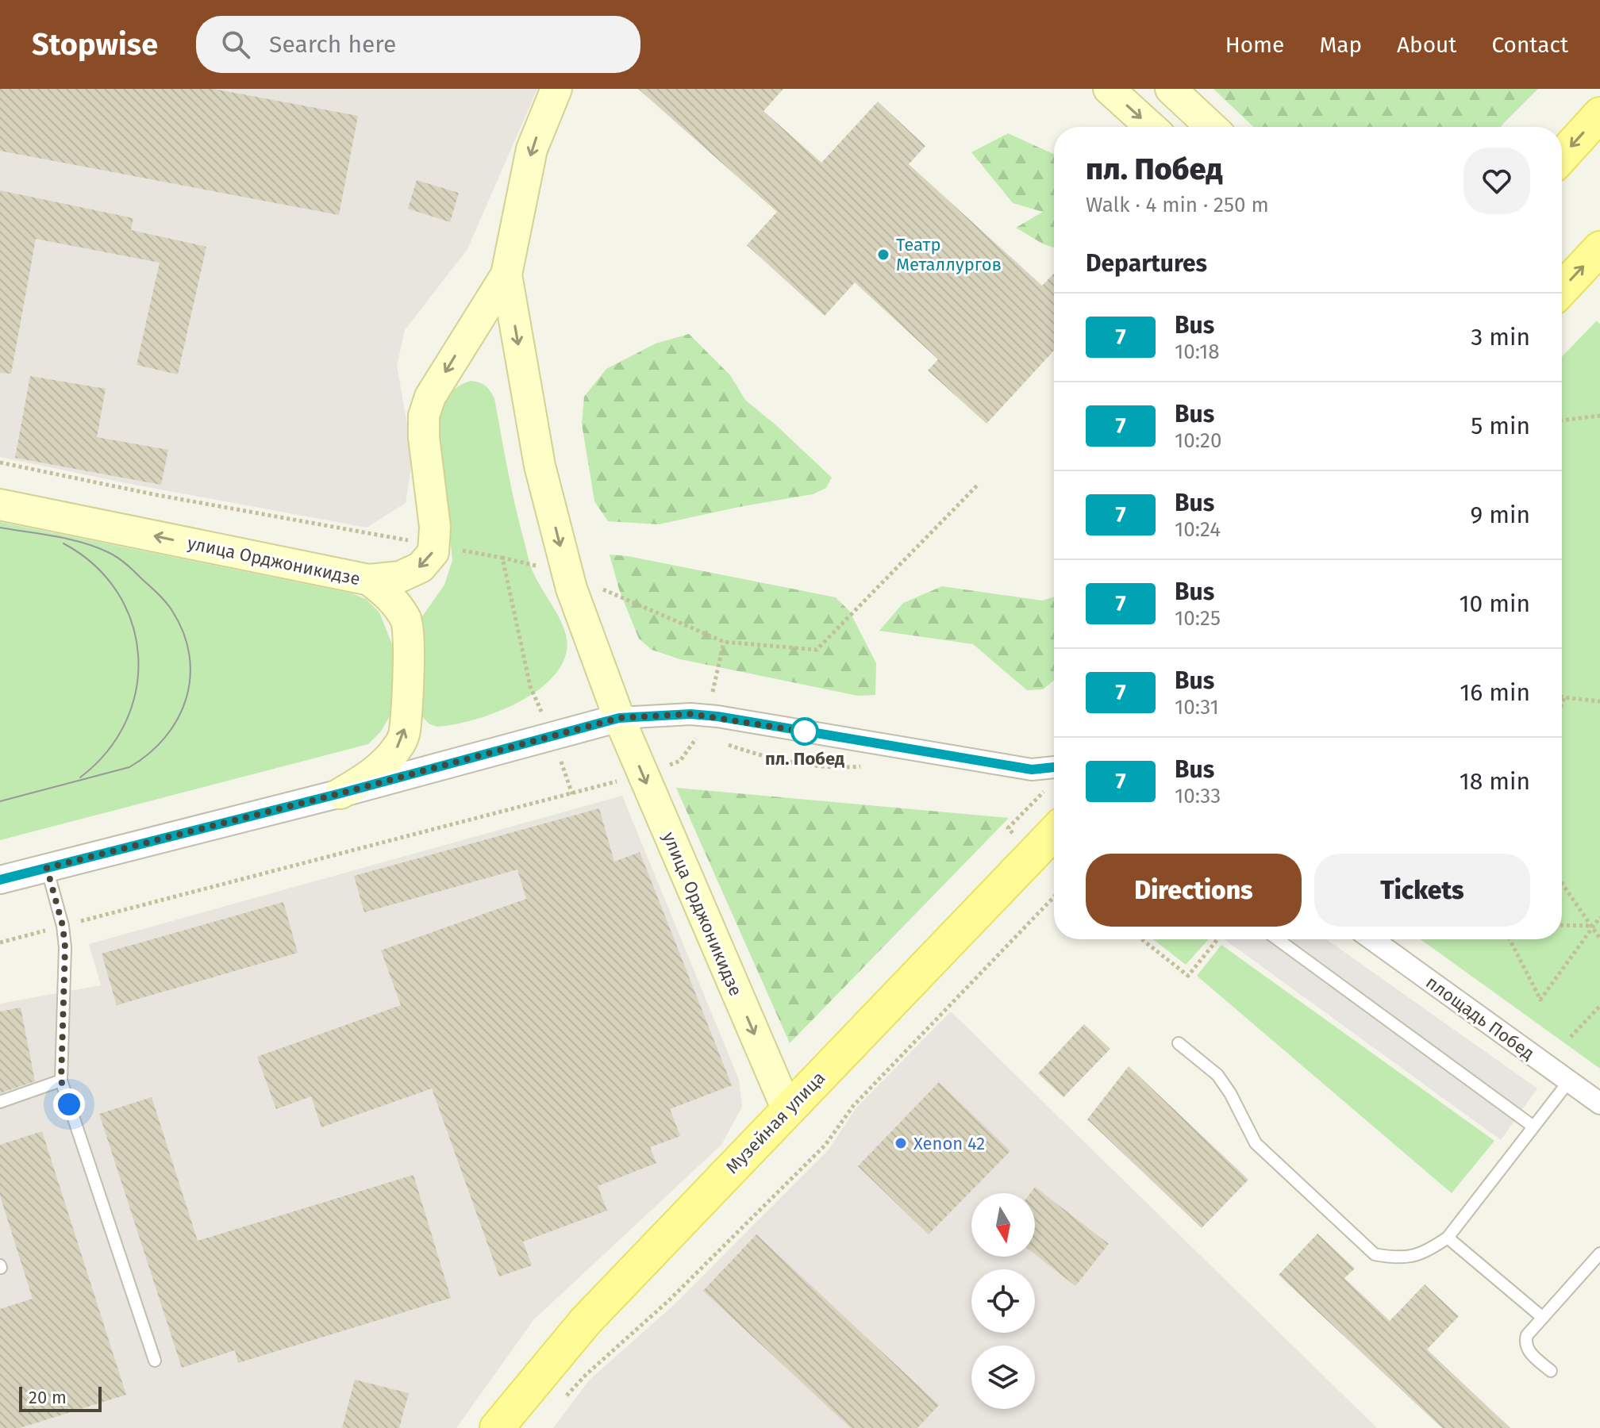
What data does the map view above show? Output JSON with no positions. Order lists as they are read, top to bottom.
{
  "streets": {
    "main road": ["улица Орджоникидзе", "Музейная улица"],
    "street": ["площадь Побед"]
  },
  "crossings": [
    ["улица Орджоникидзе", "Музейная улица"]
  ],
  "places": ["Театр Металлургов", "пл. Побед", "Xenon 42"],
  "lines": ["bus line 7"],
  "scale_bar": "20 m",
  "north": "bottom",
  "page": {
    "header": "Stopwise",
    "search": "Search here",
    "nav": [
      "Home",
      "Map",
      "About",
      "Contact"
    ],
    "heading": [
      ["пл. Побед", "Walk · 4 min · 250 m"],
      "Departures"
    ],
    "list": [
      {
        "mark": "7",
        "name": "Bus",
        "note": "10:18",
        "value": "3 min"
      },
      {
        "mark": "7",
        "name": "Bus",
        "note": "10:20",
        "value": "5 min"
      },
      {
        "mark": "7",
        "name": "Bus",
        "note": "10:24",
        "value": "9 min"
      },
      {
        "mark": "7",
        "name": "Bus",
        "note": "10:25",
        "value": "10 min"
      },
      {
        "mark": "7",
        "name": "Bus",
        "note": "10:31",
        "value": "16 min"
      },
      {
        "mark": "7",
        "name": "Bus",
        "note": "10:33",
        "value": "18 min"
      }
    ],
    "buttons": ["Directions", "Tickets"],
    "scale": "20 m"
  }
}
